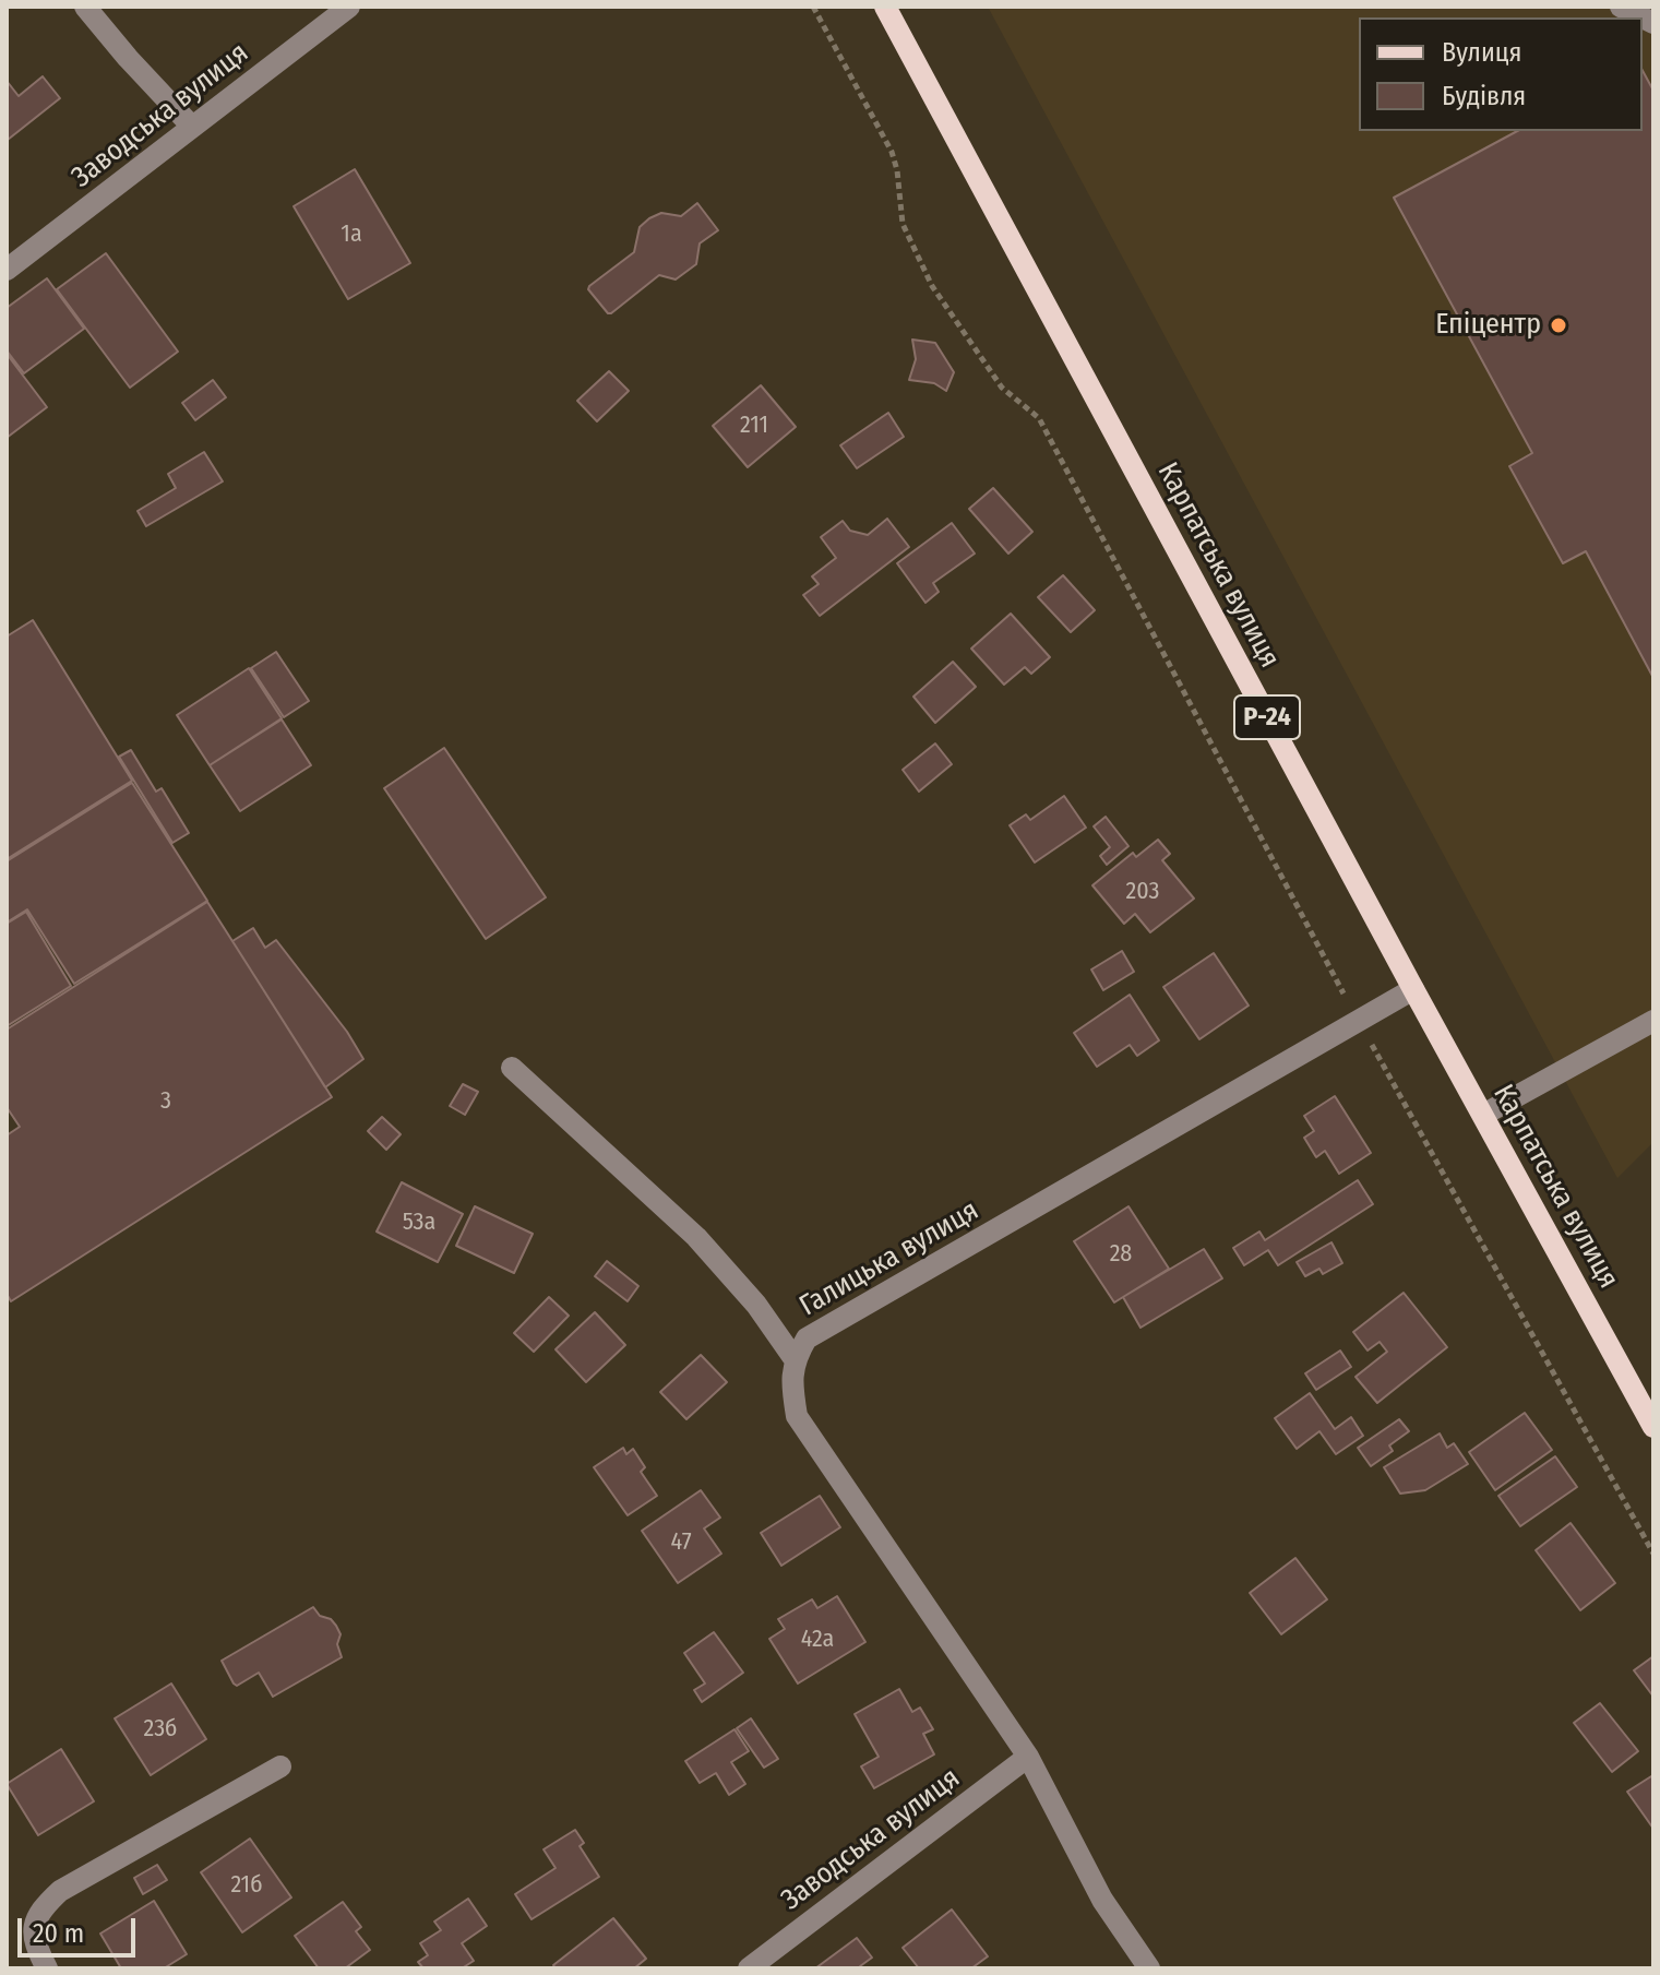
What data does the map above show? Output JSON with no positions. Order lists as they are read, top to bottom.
{
  "streets": {
    "main road": ["Карпатська вулиця", "Р-24"],
    "street": ["Заводська вулиця", "Галицька вулиця"]
  },
  "crossings": [
    ["Заводська вулиця", "Галицька вулиця"],
    ["Карпатська вулиця", "Галицька вулиця"]
  ],
  "places": ["Епіцентр"],
  "house_numbers": [
    "1а",
    "211",
    "203",
    "3",
    "53а",
    "28",
    "47",
    "42а",
    "23б",
    "21б"
  ],
  "legend": ["Вулиця", "Будівля"],
  "scale_bar": "20 m"
}
